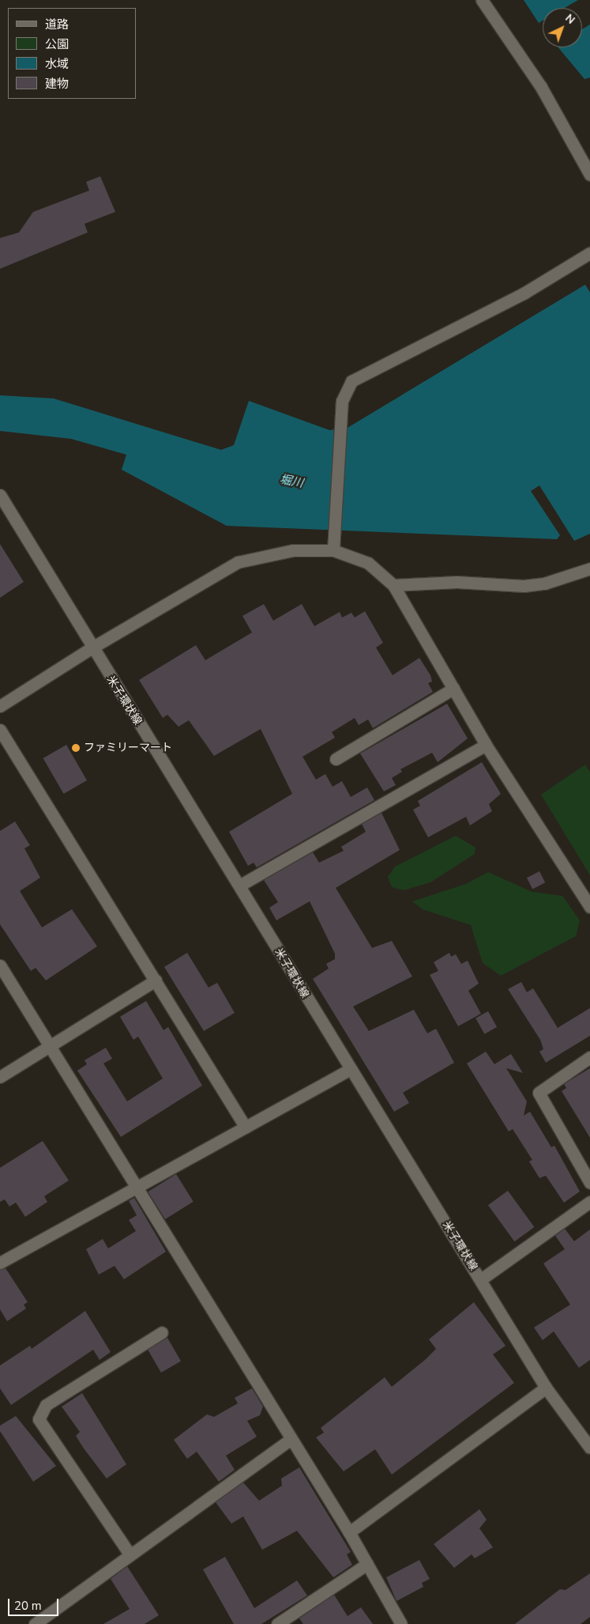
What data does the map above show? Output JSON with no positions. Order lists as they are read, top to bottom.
{
  "streets": {
    "street": ["米子環状線"]
  },
  "water": ["堀川"],
  "places": ["ファミリーマート"],
  "legend": [
    "道路",
    "公園",
    "水域",
    "建物"
  ],
  "scale_bar": "20 m",
  "north": "top right"
}
